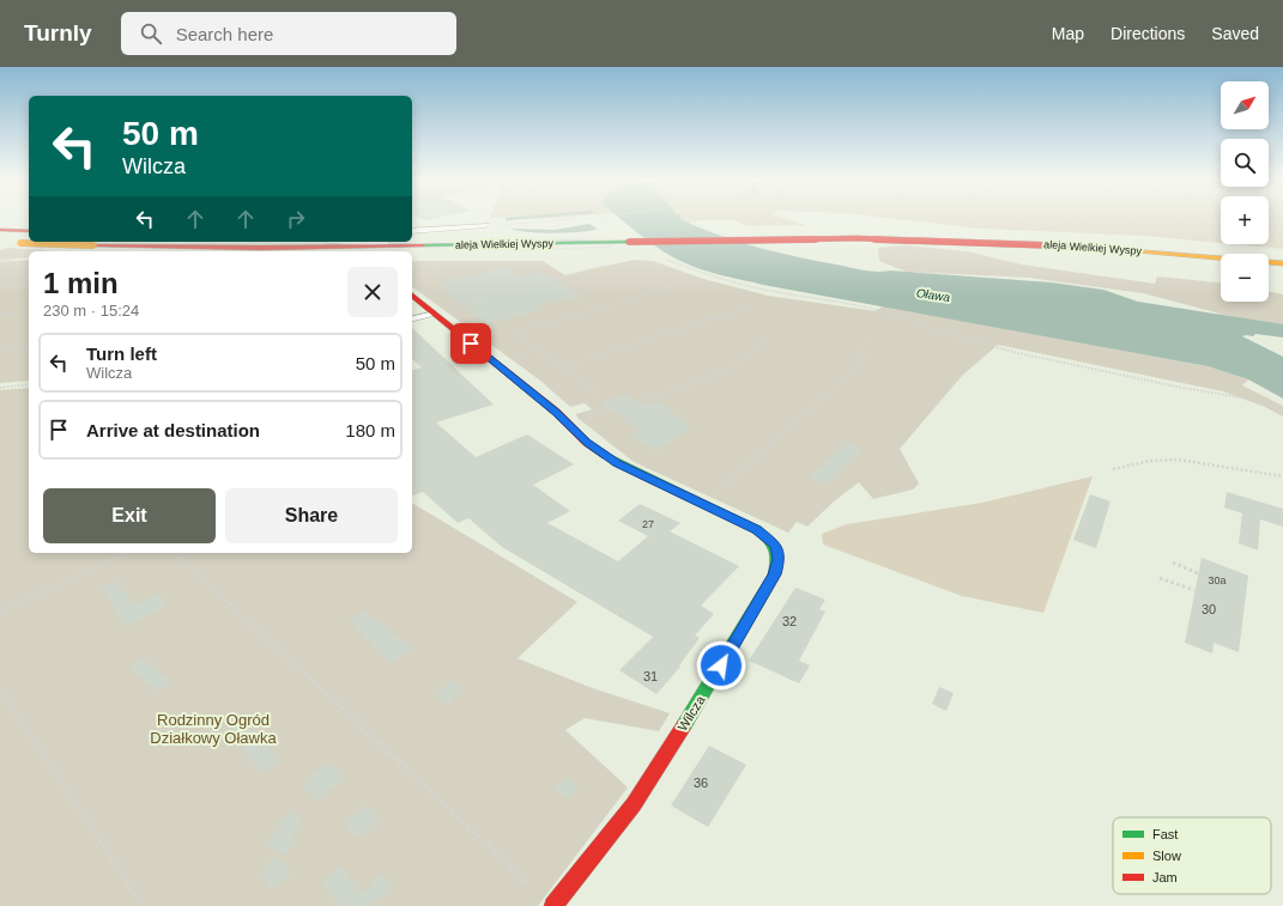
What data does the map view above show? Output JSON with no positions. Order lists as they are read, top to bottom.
{
  "streets": {
    "main road": ["aleja Wielkiej Wyspy", "Wilcza"]
  },
  "water": ["Oława"],
  "parks": ["Rodzinny Ogród Działkowy Oławka"],
  "house_numbers": [
    "27",
    "30a",
    "30",
    "32",
    "31",
    "36"
  ],
  "legend": ["Fast", "Slow", "Jam"],
  "north": "top right",
  "page": {
    "header": "Turnly",
    "search": "Search here",
    "nav": ["Map", "Directions", "Saved"],
    "map_buttons": ["+", "−"],
    "turn": ["50 m", "Wilcza"],
    "heading": ["1 min", "230 m · 15:24"],
    "list": [
      {
        "name": "Turn left",
        "note": "Wilcza",
        "value": "50 m"
      },
      {
        "name": "Arrive at destination",
        "value": "180 m"
      }
    ],
    "buttons": ["Exit", "Share"]
  }
}
